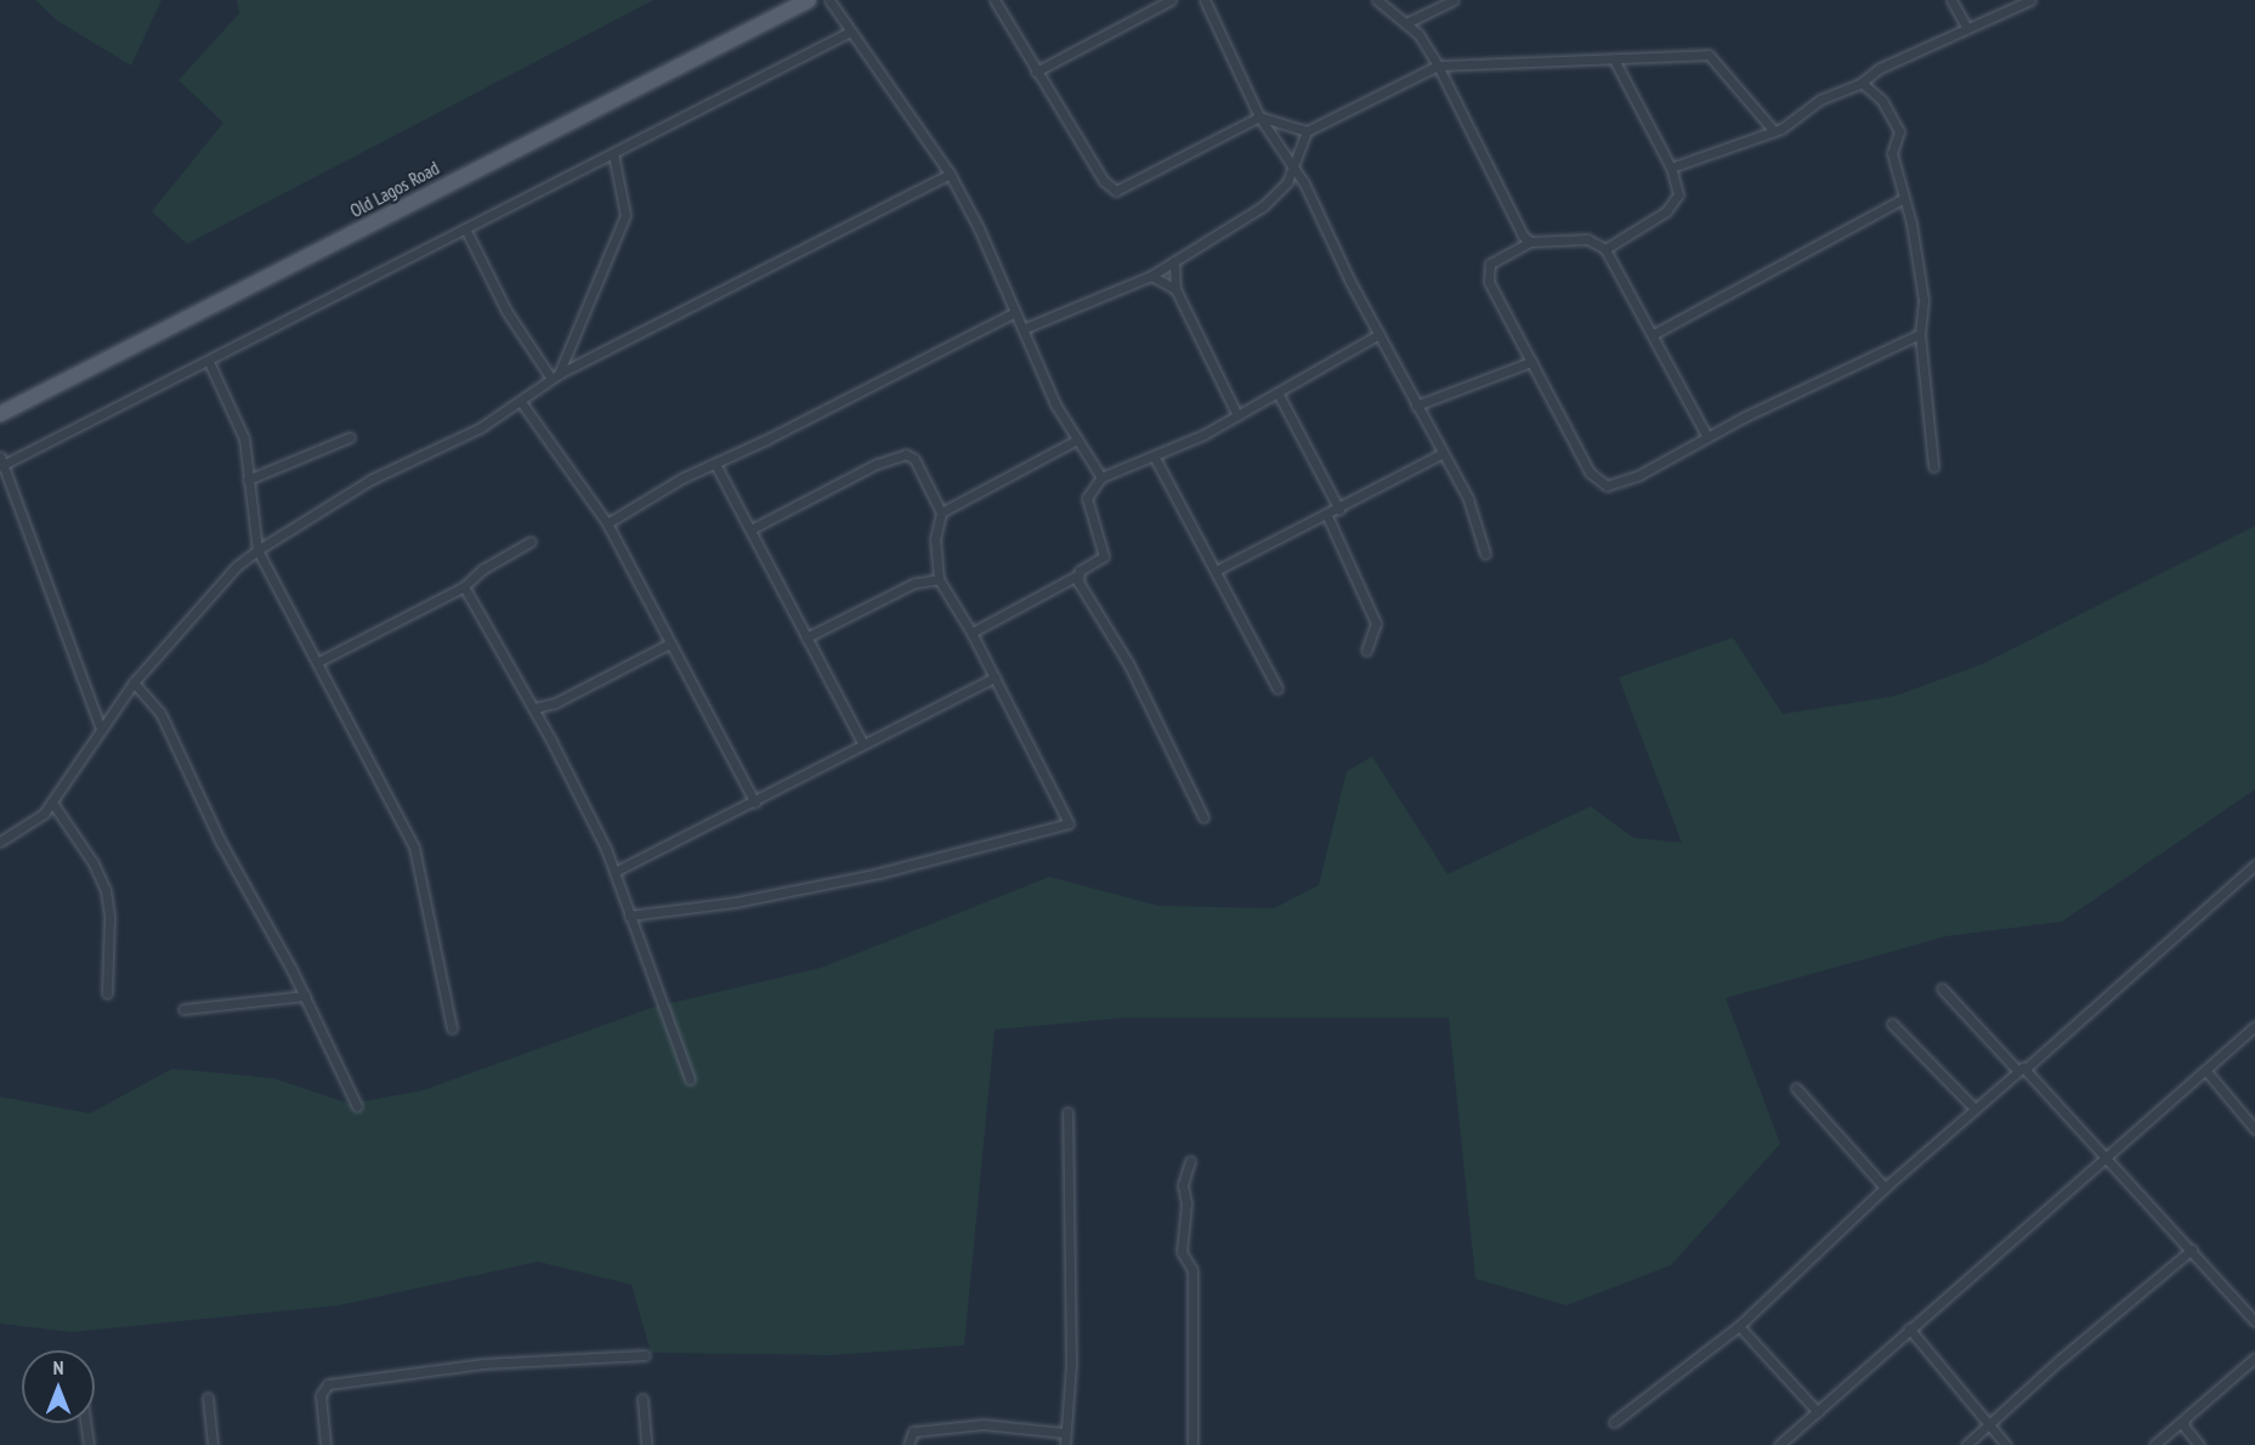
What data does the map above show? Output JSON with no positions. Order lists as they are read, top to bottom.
{
  "streets": {
    "main road": ["Old Lagos Road"]
  },
  "north": "top"
}
